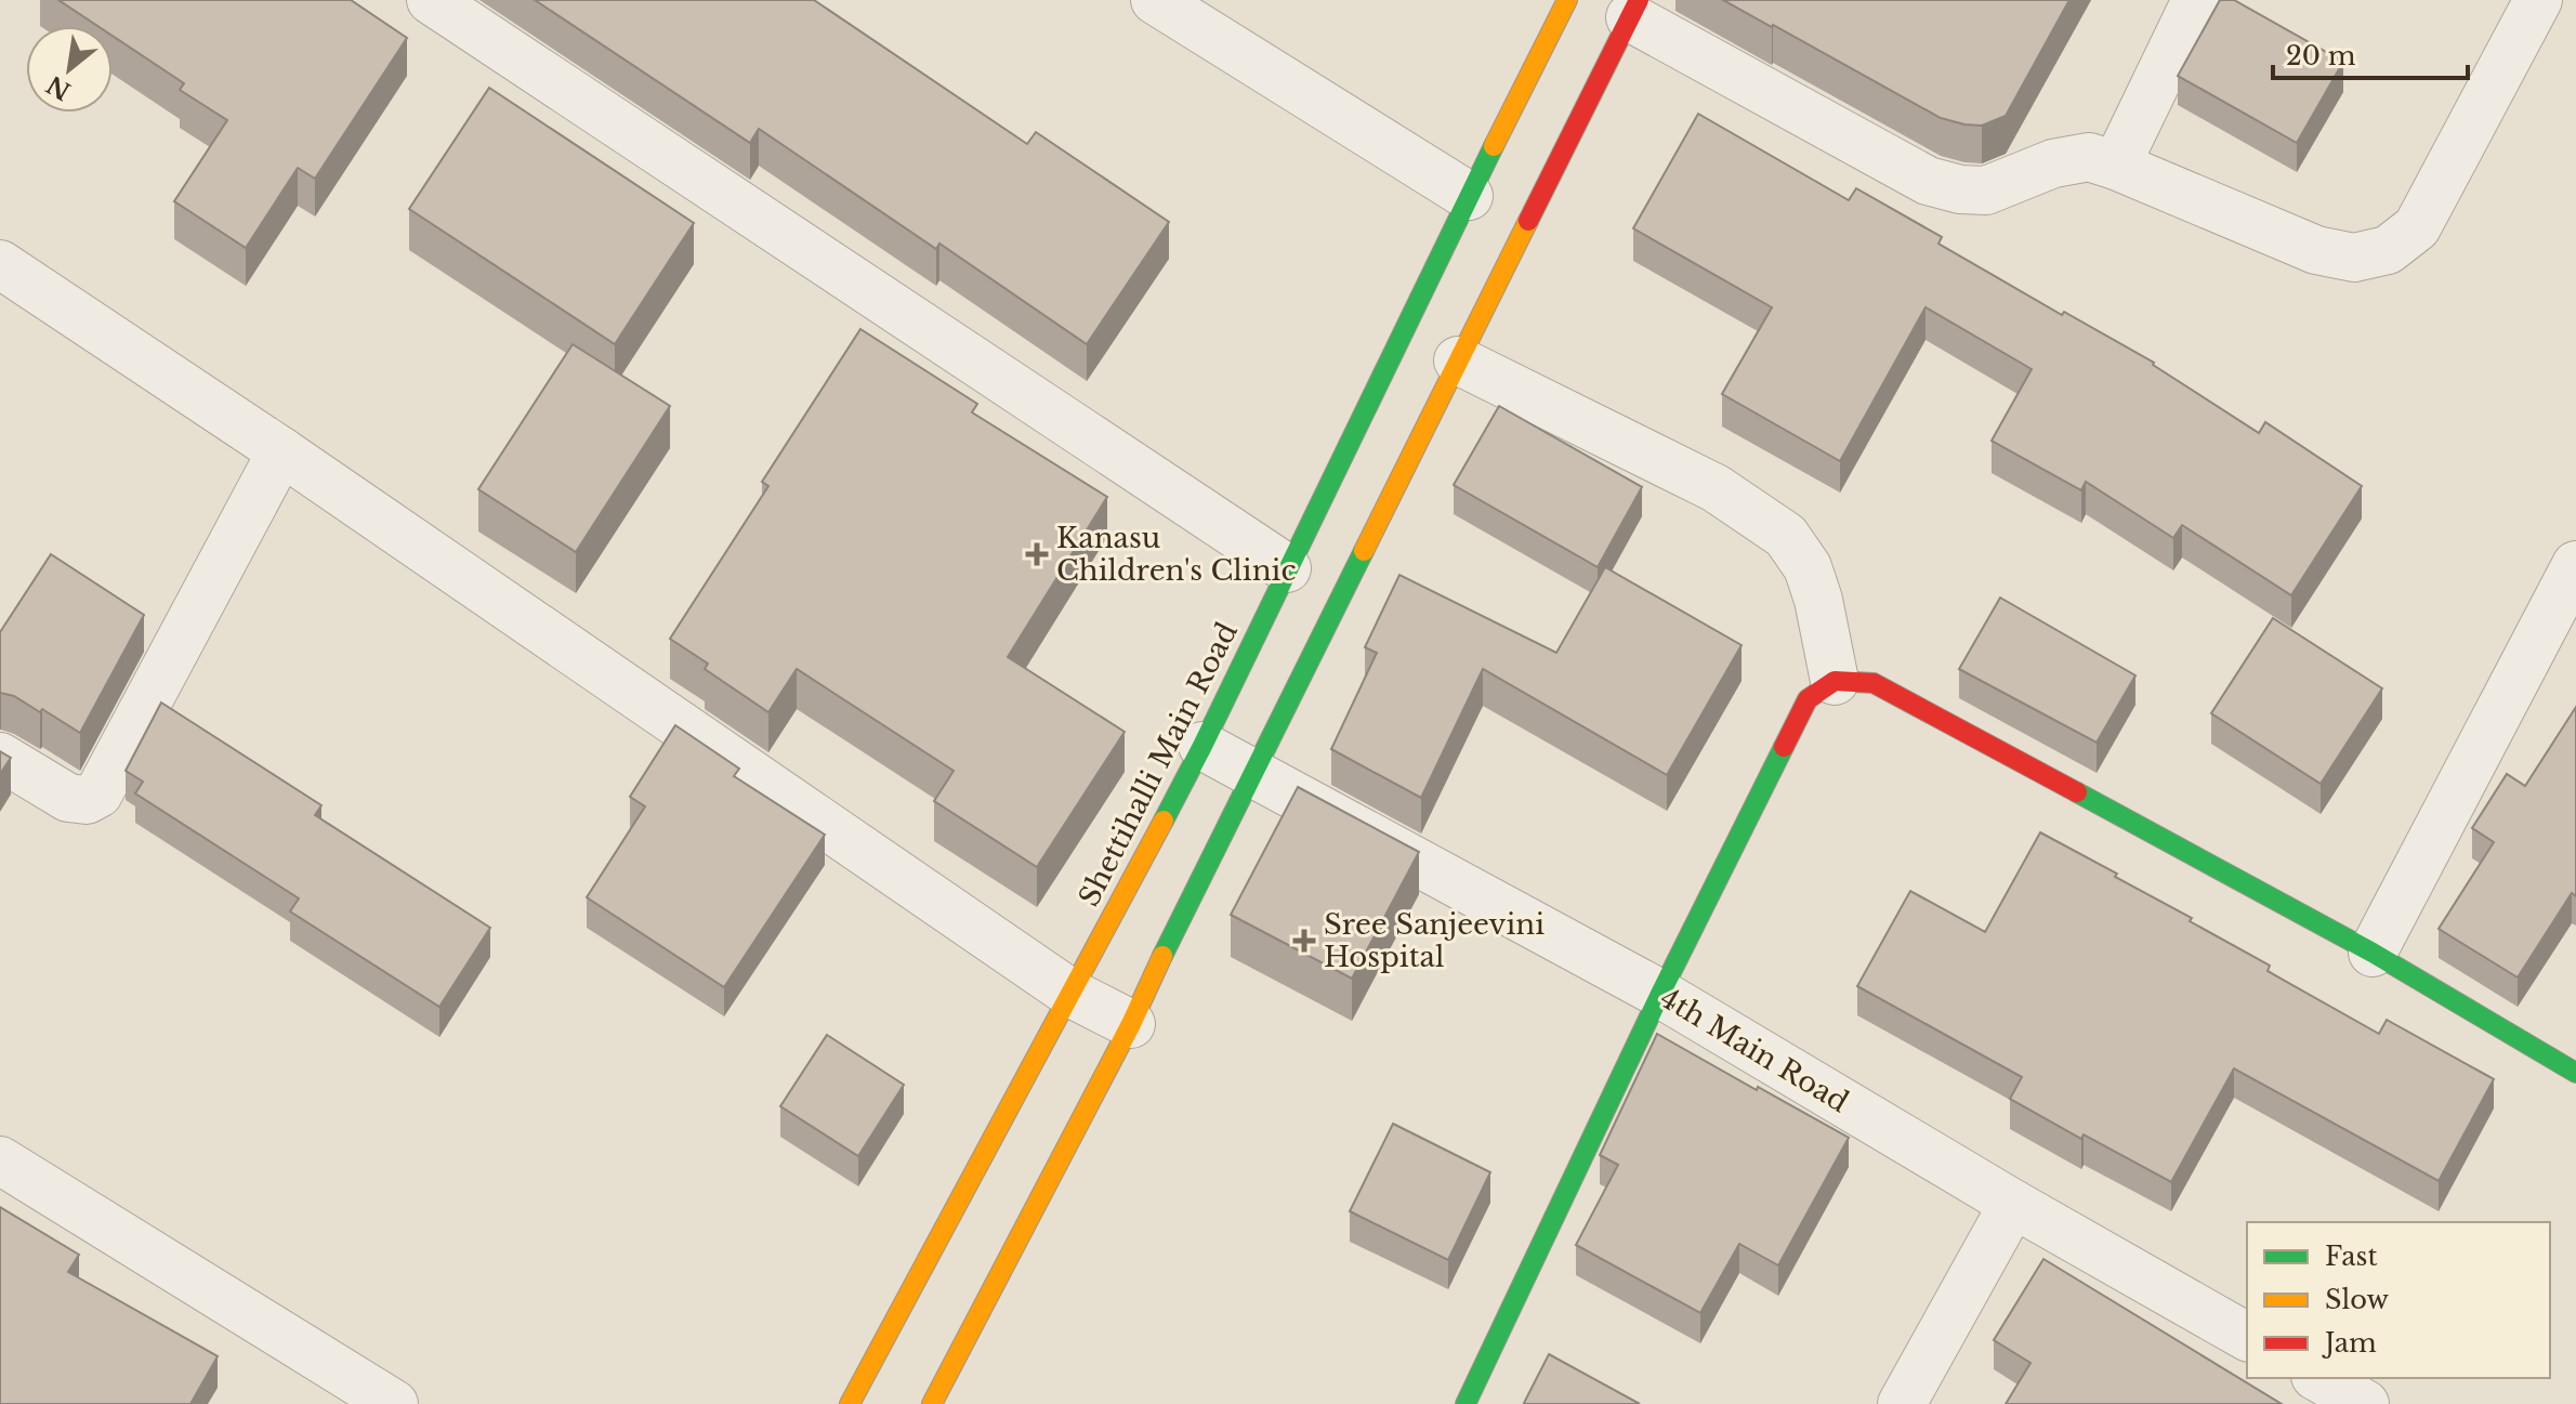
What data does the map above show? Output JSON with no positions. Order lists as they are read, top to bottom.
{
  "streets": {
    "main road": ["Shettihalli Main Road"],
    "street": ["4th Main Road"]
  },
  "crossings": [
    ["Shettihalli Main Road", "4th Main Road"]
  ],
  "places": {
    "health": ["Kanasu Children's Clinic", "Sree Sanjeevini Hospital"]
  },
  "legend": ["Fast", "Slow", "Jam"],
  "scale_bar": "20 m",
  "north": "bottom left"
}
